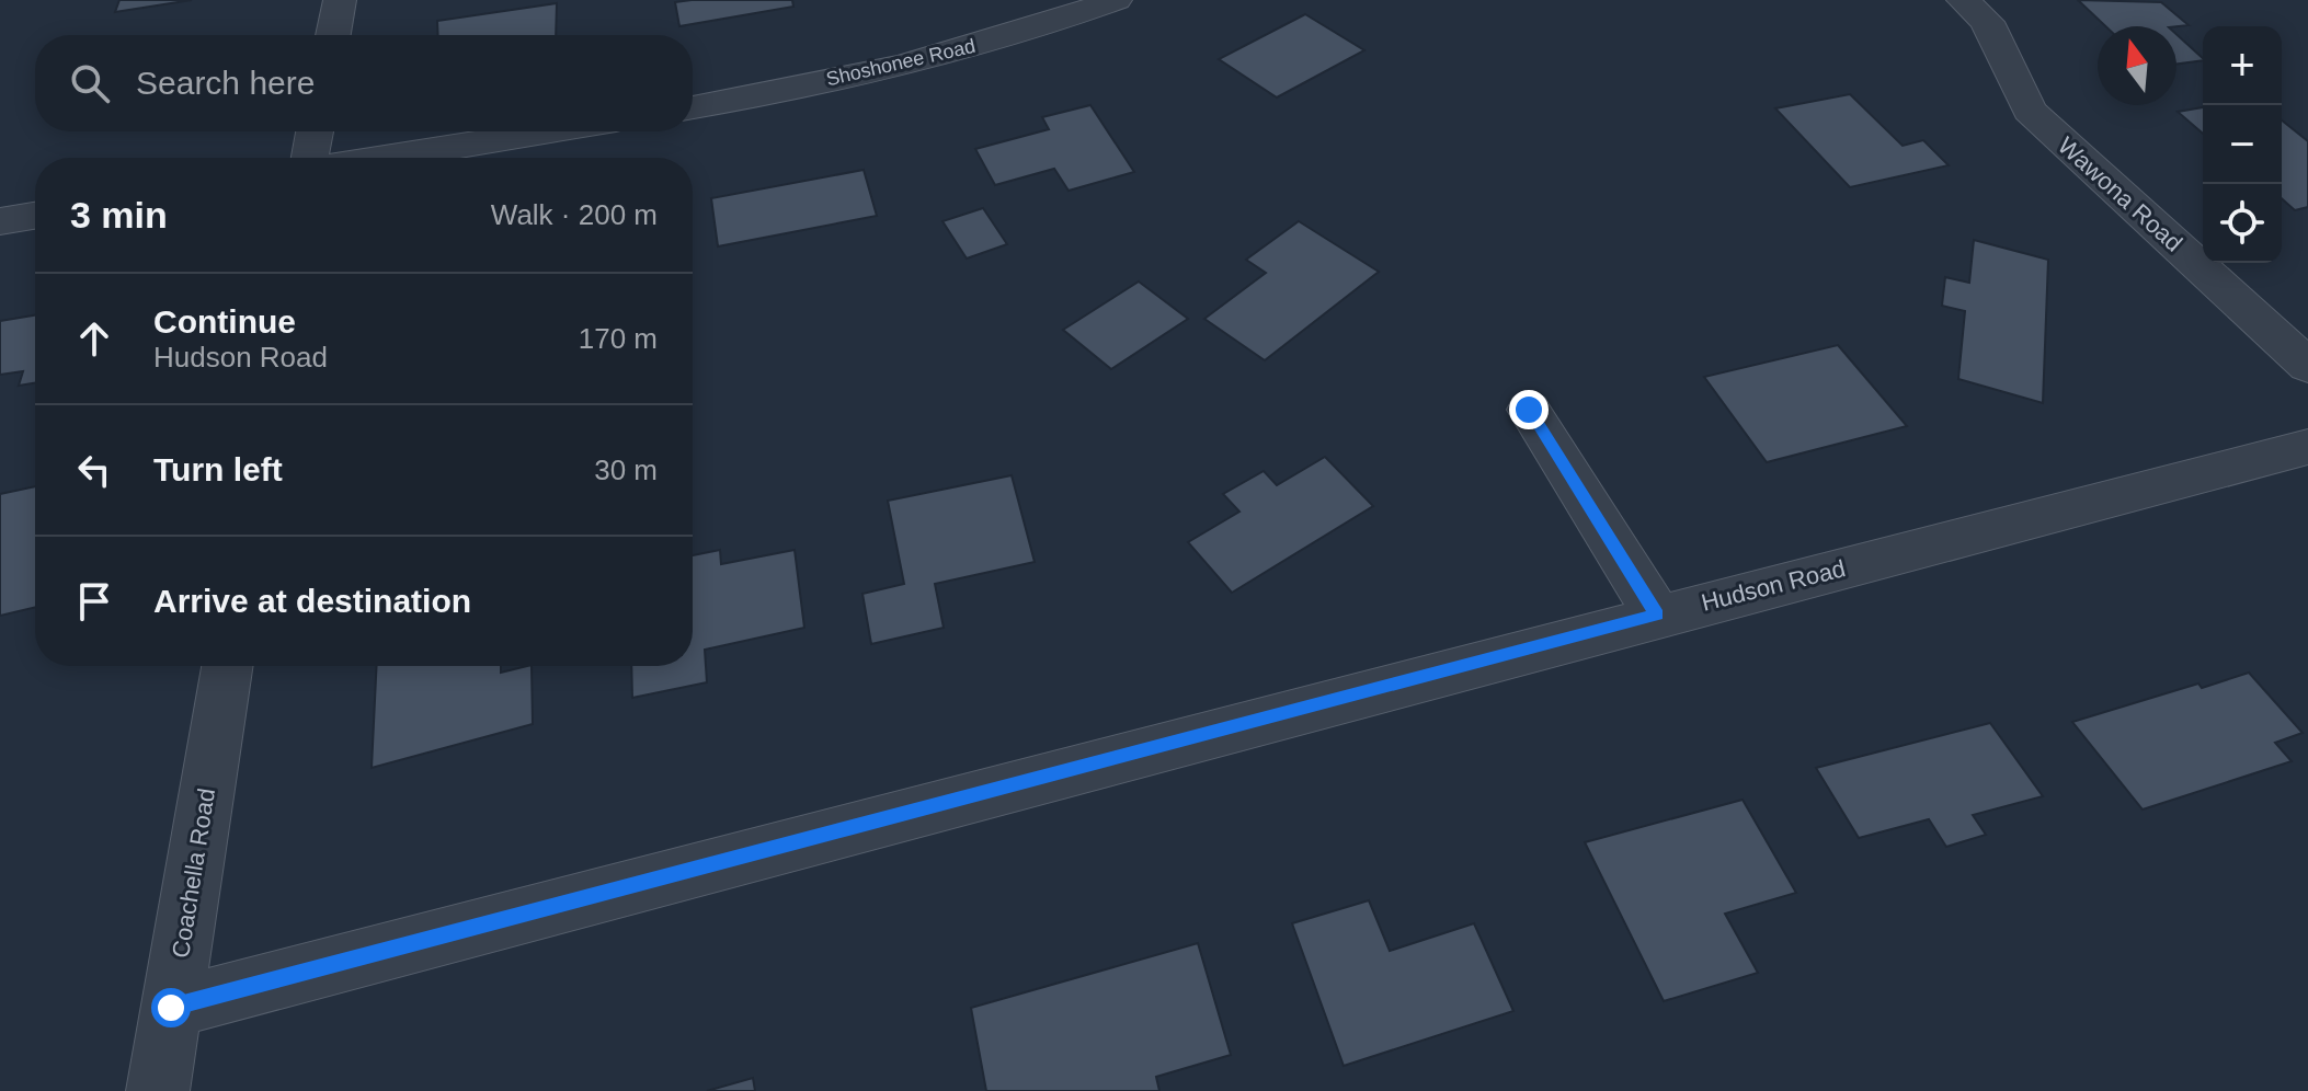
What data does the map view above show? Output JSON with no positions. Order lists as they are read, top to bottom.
{
  "streets": {
    "street": [
      "Shoshonee Road",
      "Wawona Road",
      "Hudson Road",
      "Coachella Road"
    ]
  },
  "crossings": [
    ["Hudson Road", "Coachella Road"]
  ],
  "north": "top",
  "page": {
    "map_buttons": ["+", "−"],
    "search": "Search here",
    "heading": ["3 min", "Walk · 200 m"],
    "list": [
      ["Continue", "Hudson Road", "170 m"],
      ["Turn left", "30 m"],
      "Arrive at destination"
    ]
  }
}
